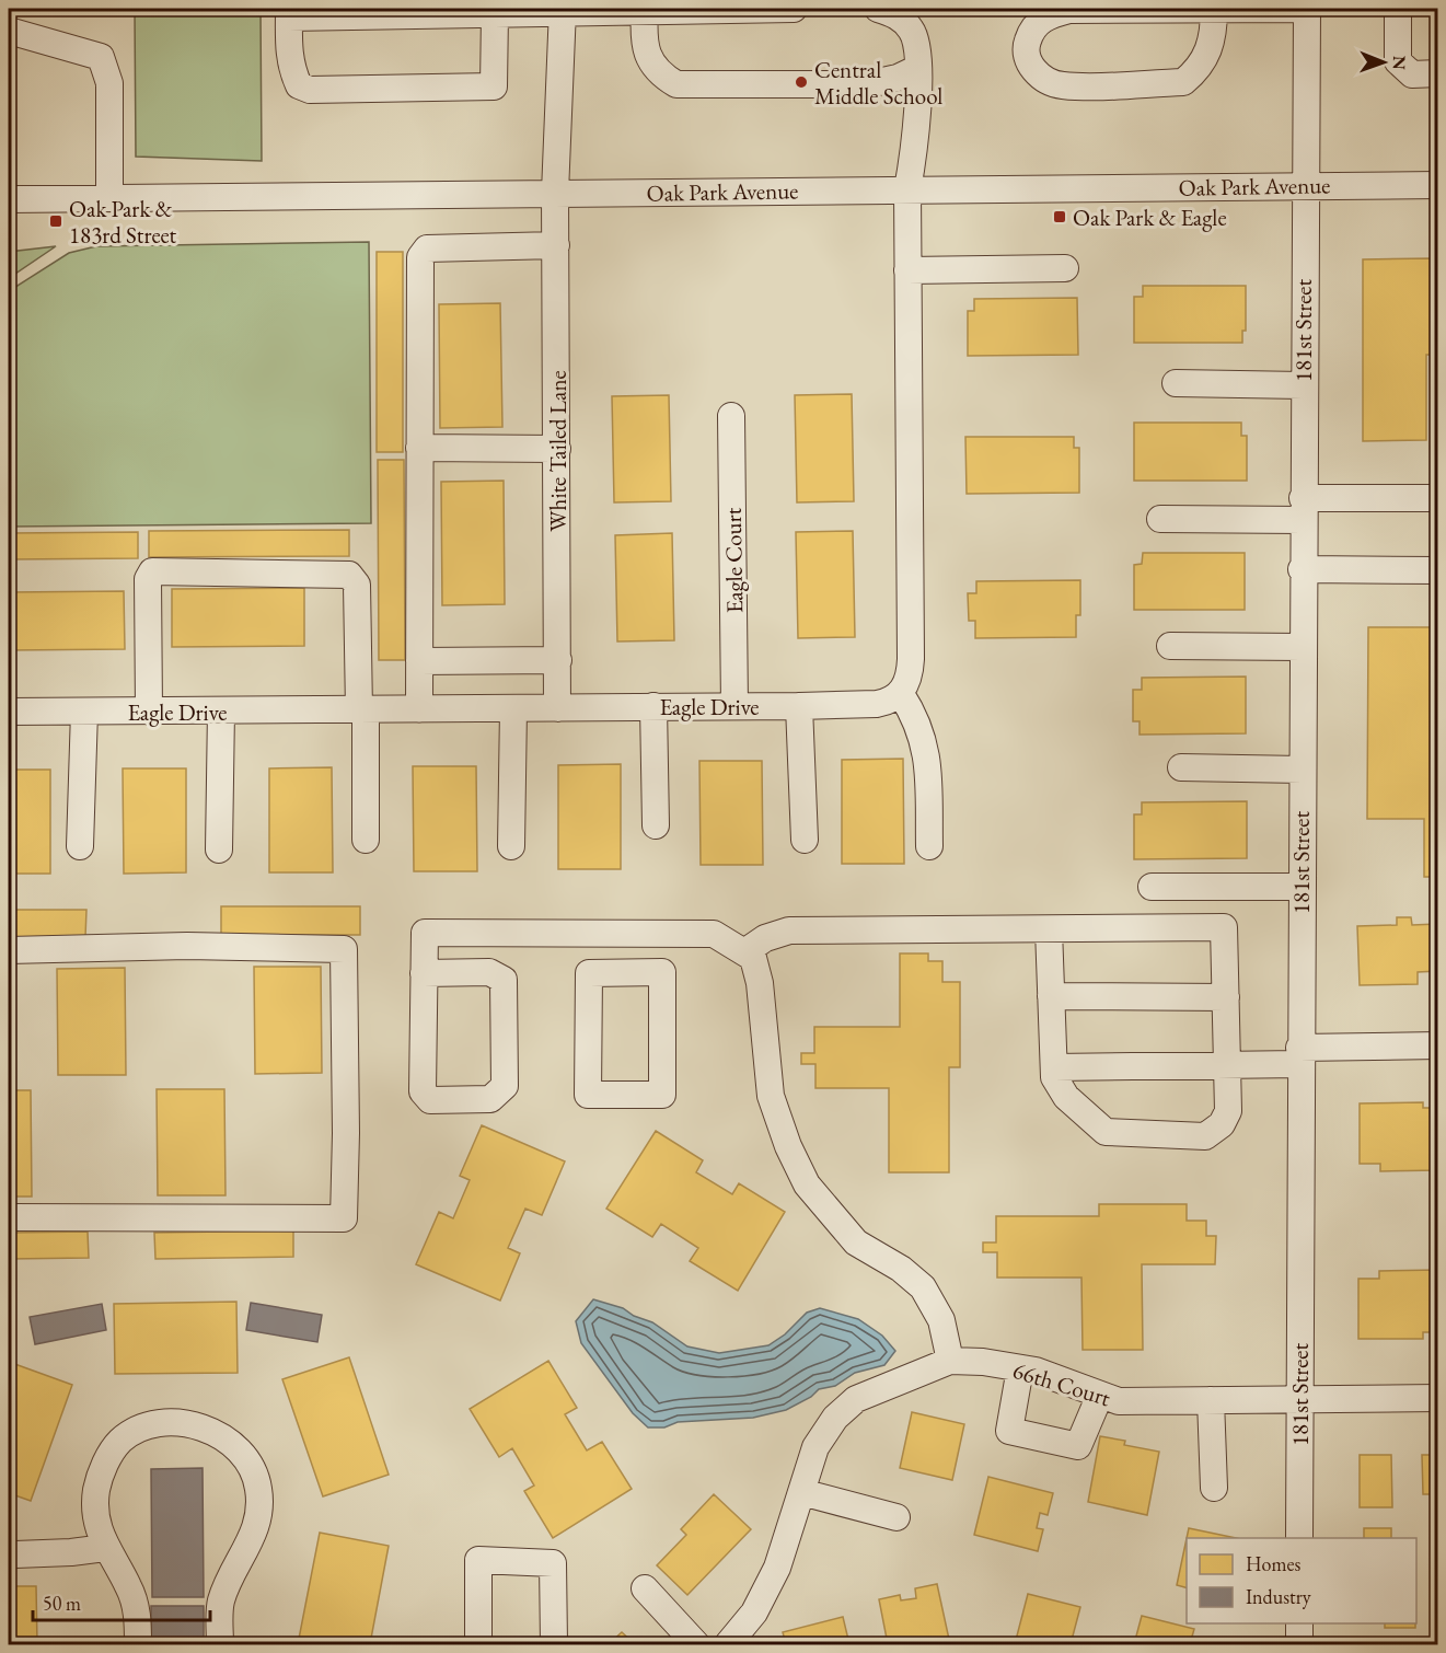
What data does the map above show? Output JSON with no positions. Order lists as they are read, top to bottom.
{
  "streets": {
    "street": [
      "Oak Park Avenue",
      "181st Street",
      "White Tailed Lane",
      "Eagle Court",
      "Eagle Drive",
      "66th Court"
    ]
  },
  "crossings": [
    ["Oak Park Avenue", "181st Street"],
    ["Oak Park Avenue", "White Tailed Lane"],
    ["181st Street", "66th Court"],
    ["White Tailed Lane", "Eagle Drive"],
    ["Eagle Court", "Eagle Drive"]
  ],
  "places": {
    "other": ["Central Middle School"],
    "transit": ["Oak Park & Eagle", "Oak Park & 183rd Street"]
  },
  "legend": ["Homes", "Industry"],
  "scale_bar": "50 m",
  "north": "right"
}
